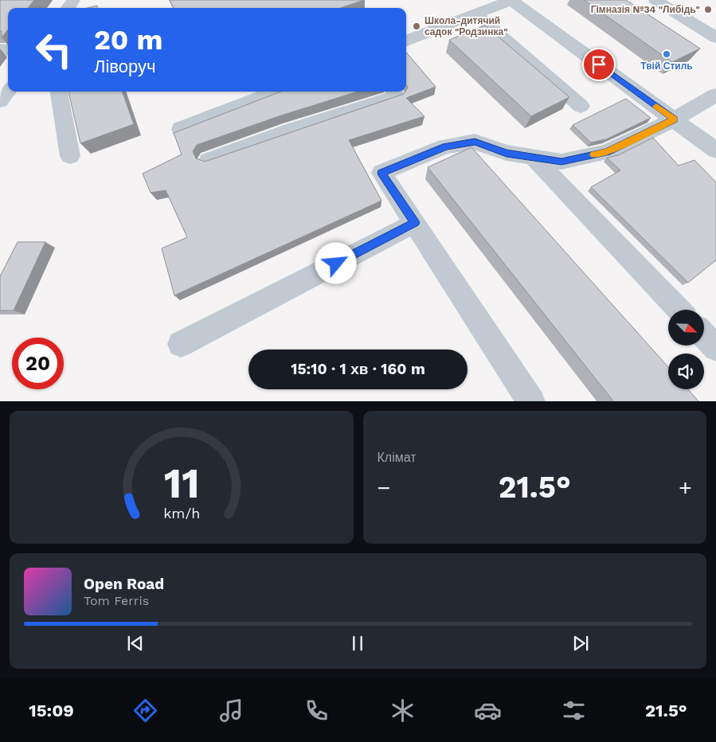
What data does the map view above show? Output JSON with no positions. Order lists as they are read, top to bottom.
{
  "places": ["Гімназія №34 \"Либідь\"", "Школа-дитячий садок \"Родзинка\"", "Твій Стиль"],
  "north": "bottom right",
  "page": {
    "turn": ["20 m", "Ліворуч"],
    "limit": "20",
    "trip": "15:10 · 1 хв · 160 m",
    "tile": "Клімат",
    "heat": ["−", "21.5°", "+"],
    "song": ["Open Road", "Tom Ferris"],
    "tabs": ["15:09", "21.5°"],
    "gauge": ["11", "km/h"]
  }
}
